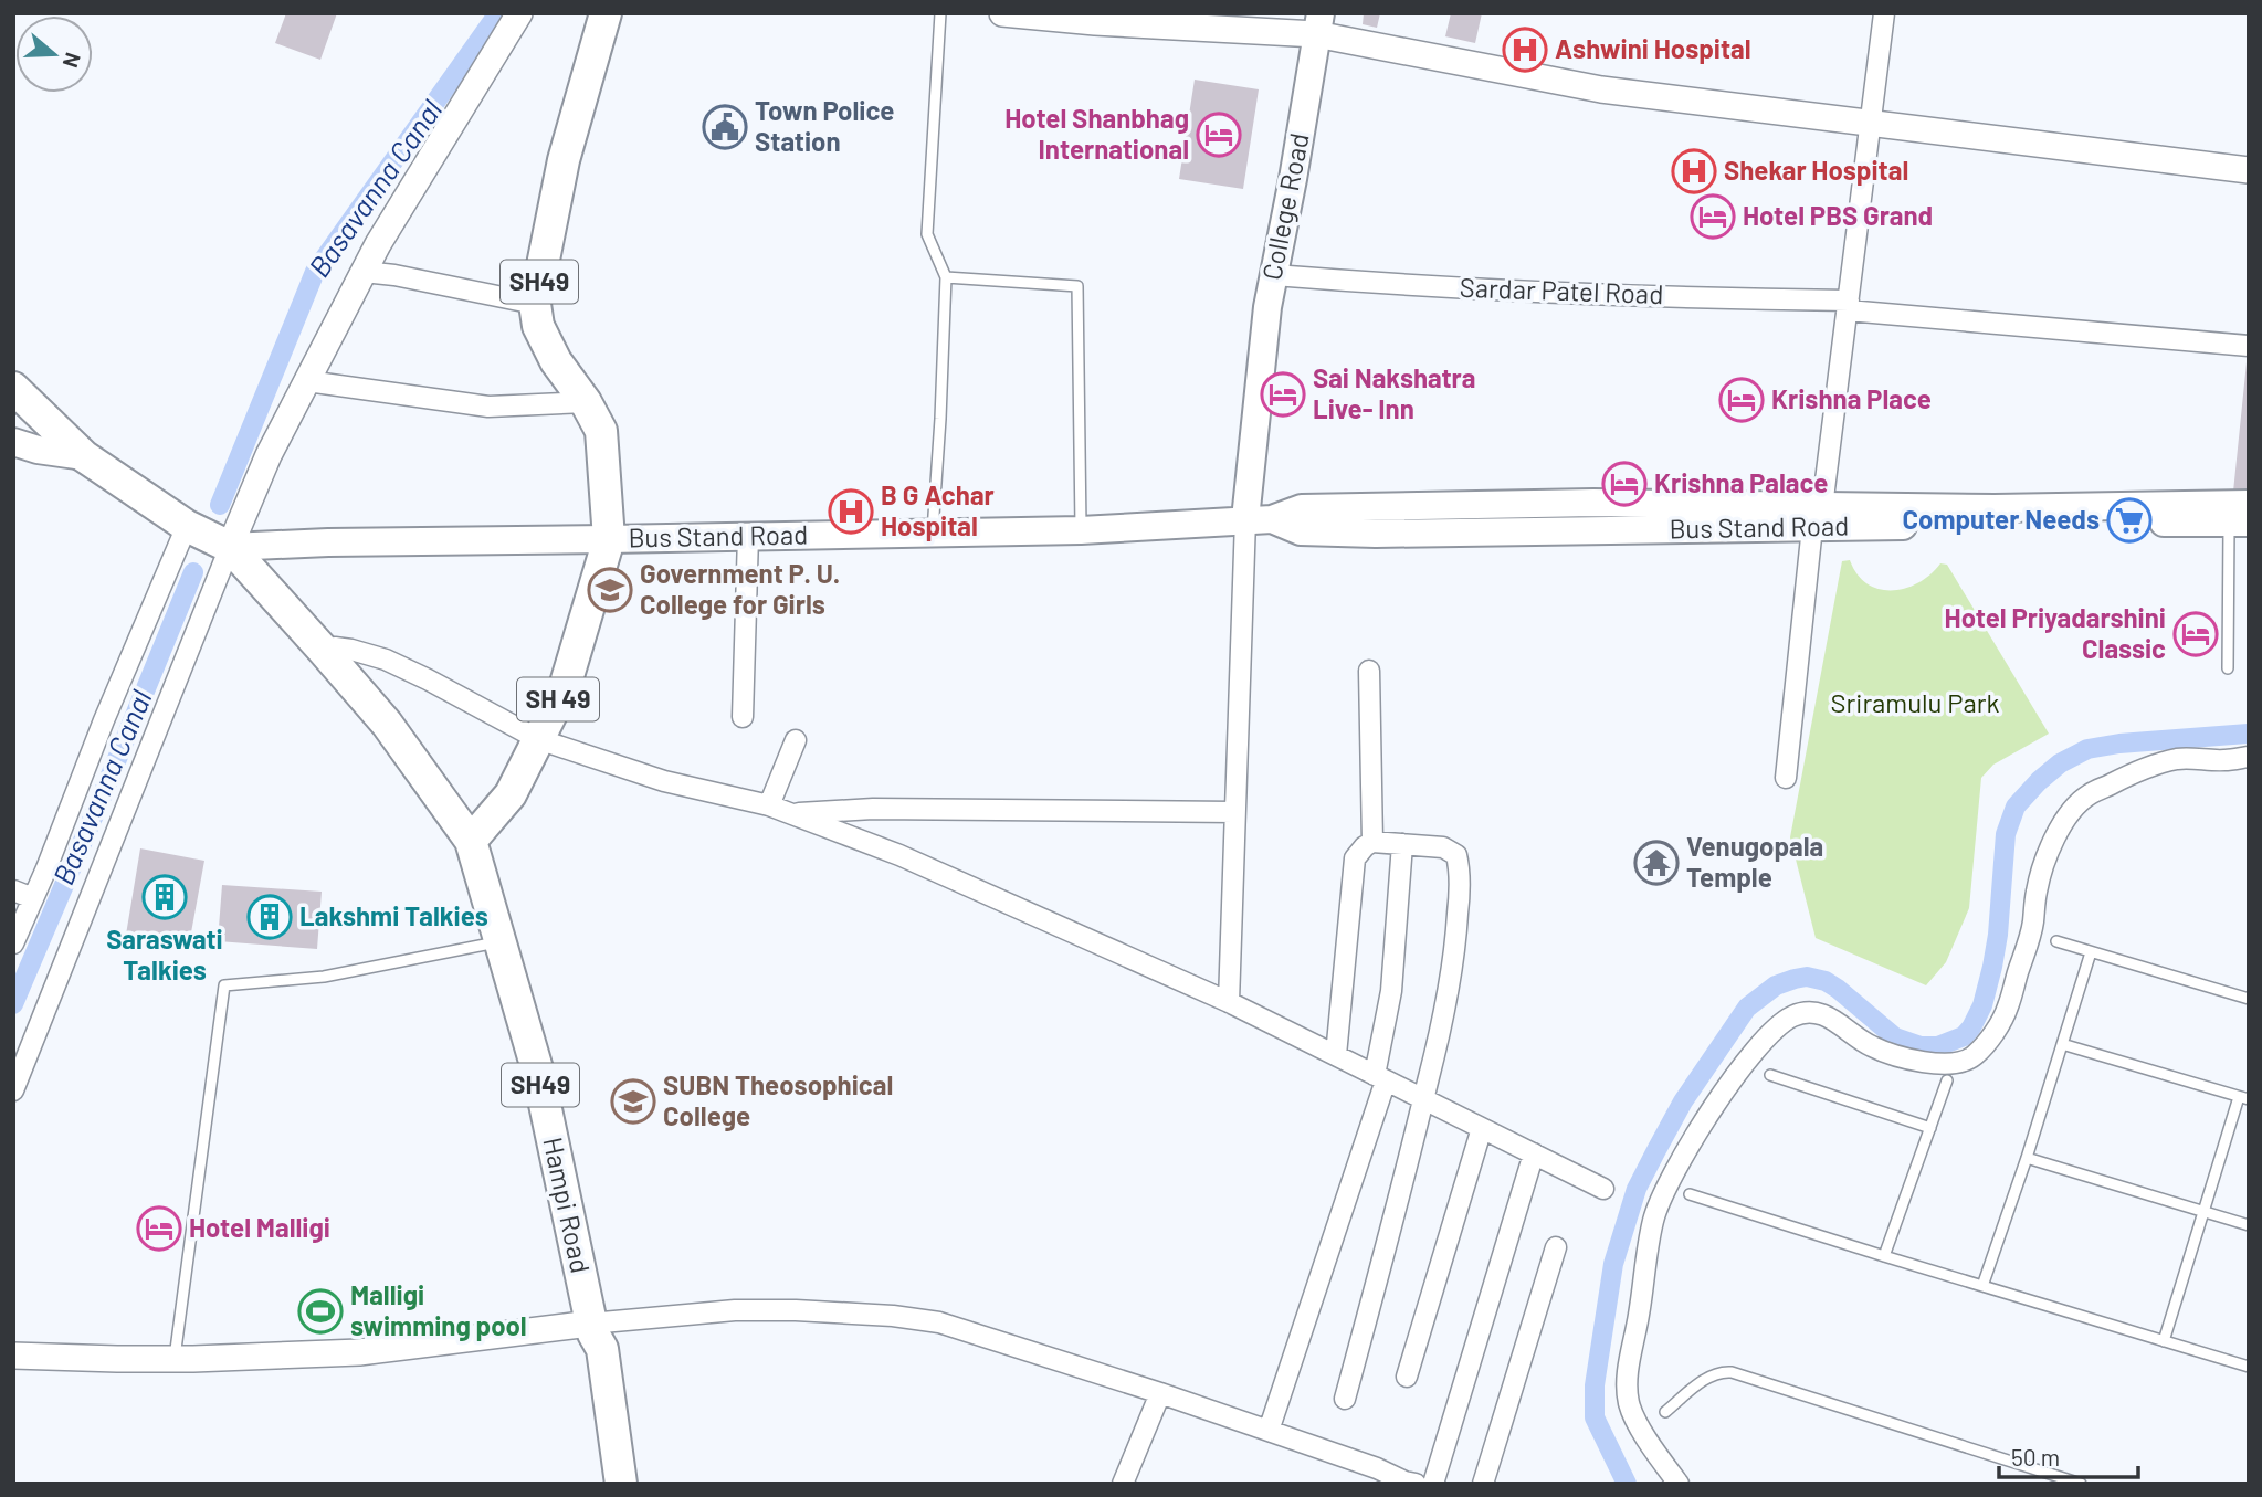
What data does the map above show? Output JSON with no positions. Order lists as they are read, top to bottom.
{
  "streets": {
    "main road": [
      "College Road",
      "SH49",
      "Bus Stand Road",
      "SH 49",
      "Hampi Road"
    ],
    "street": ["Sardar Patel Road"]
  },
  "crossings": [
    ["College Road", "Sardar Patel Road"],
    ["College Road", "Bus Stand Road"],
    ["SH49", "Bus Stand Road"],
    ["SH49", "SH 49"],
    ["SH49", "Hampi Road"],
    ["Bus Stand Road", "SH 49"],
    ["Bus Stand Road", "Hampi Road"],
    ["SH 49", "Hampi Road"]
  ],
  "water": ["Basavanna Canal"],
  "parks": ["Sriramulu Park"],
  "places": {
    "hospital": ["Ashwini Hospital", "Shekar Hospital", "B G Achar Hospital"],
    "public building": ["Town Police Station"],
    "hotel": [
      "Hotel Shanbhag International",
      "Hotel PBS Grand",
      "Sai Nakshatra Live- Inn",
      "Krishna Place",
      "Krishna Palace",
      "Hotel Priyadarshini Classic",
      "Hotel Malligi"
    ],
    "supermarket": ["Computer Needs"],
    "school or university": ["Government P. U. College for Girls", "SUBN Theosophical College"],
    "temple": ["Venugopala Temple"],
    "building": ["Saraswati Talkies", "Lakshmi Talkies"],
    "sports": ["Malligi swimming pool"]
  },
  "scale_bar": "50 m",
  "north": "right"
}
